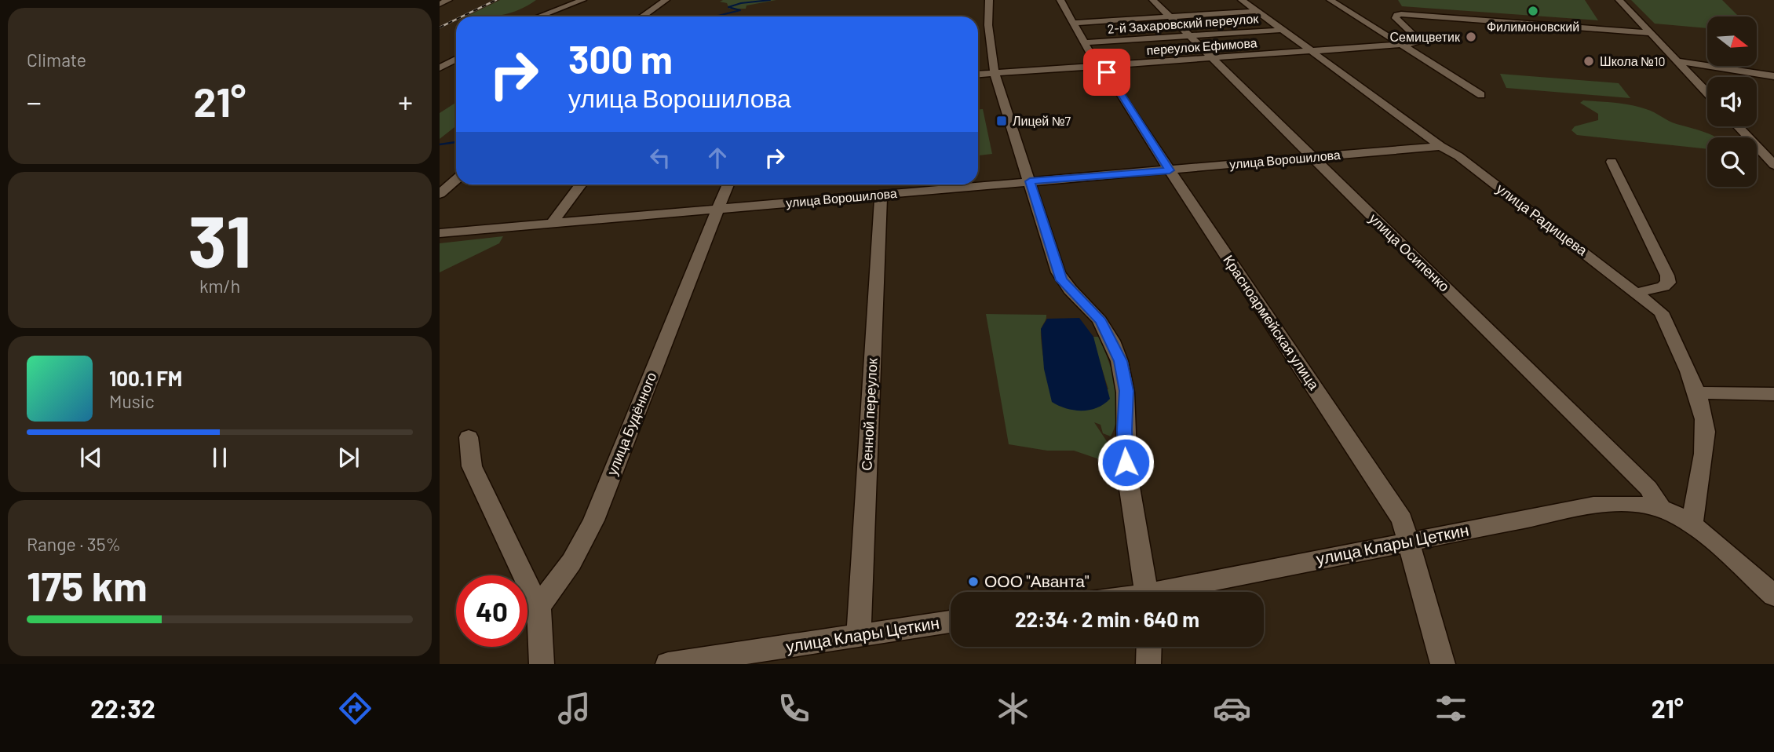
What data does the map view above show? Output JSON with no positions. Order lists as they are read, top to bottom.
{
  "streets": {
    "street": [
      "2-й Захаровский переулок",
      "переулок Ефимова",
      "улица Ворошилова",
      "улица Радищева",
      "улица Осипенко",
      "Красноармейская улица",
      "Сенной переулок",
      "улица Будённого",
      "улица Клары Цеткин"
    ]
  },
  "crossings": [
    ["2-й Захаровский переулок", "улица Радищева"],
    ["2-й Захаровский переулок", "улица Осипенко"],
    ["2-й Захаровский переулок", "Красноармейская улица"],
    ["переулок Ефимова", "улица Радищева"],
    ["переулок Ефимова", "улица Осипенко"],
    ["переулок Ефимова", "Красноармейская улица"],
    ["улица Ворошилова", "улица Радищева"],
    ["улица Ворошилова", "улица Осипенко"],
    ["улица Ворошилова", "Красноармейская улица"],
    ["улица Ворошилова", "Сенной переулок"],
    ["улица Ворошилова", "улица Будённого"],
    ["улица Радищева", "улица Клары Цеткин"],
    ["улица Осипенко", "улица Клары Цеткин"],
    ["Красноармейская улица", "улица Клары Цеткин"],
    ["Сенной переулок", "улица Клары Цеткин"]
  ],
  "places": {
    "other": [
      "Филимоновский",
      "Семицветик",
      "Школа №10",
      "ООО \"Аванта\""
    ],
    "transit": ["Лицей №7"]
  },
  "north": "right",
  "page": {
    "tile": [
      "Climate",
      ["31", "km/h"],
      ["Range · 35%", "175 km"]
    ],
    "turn": ["300 m", "улица Ворошилова"],
    "heat": ["−", "21°", "+"],
    "song": ["100.1 FM", "Music"],
    "limit": "40",
    "trip": "22:34 · 2 min · 640 m",
    "tabs": ["22:32", "21°"]
  }
}
